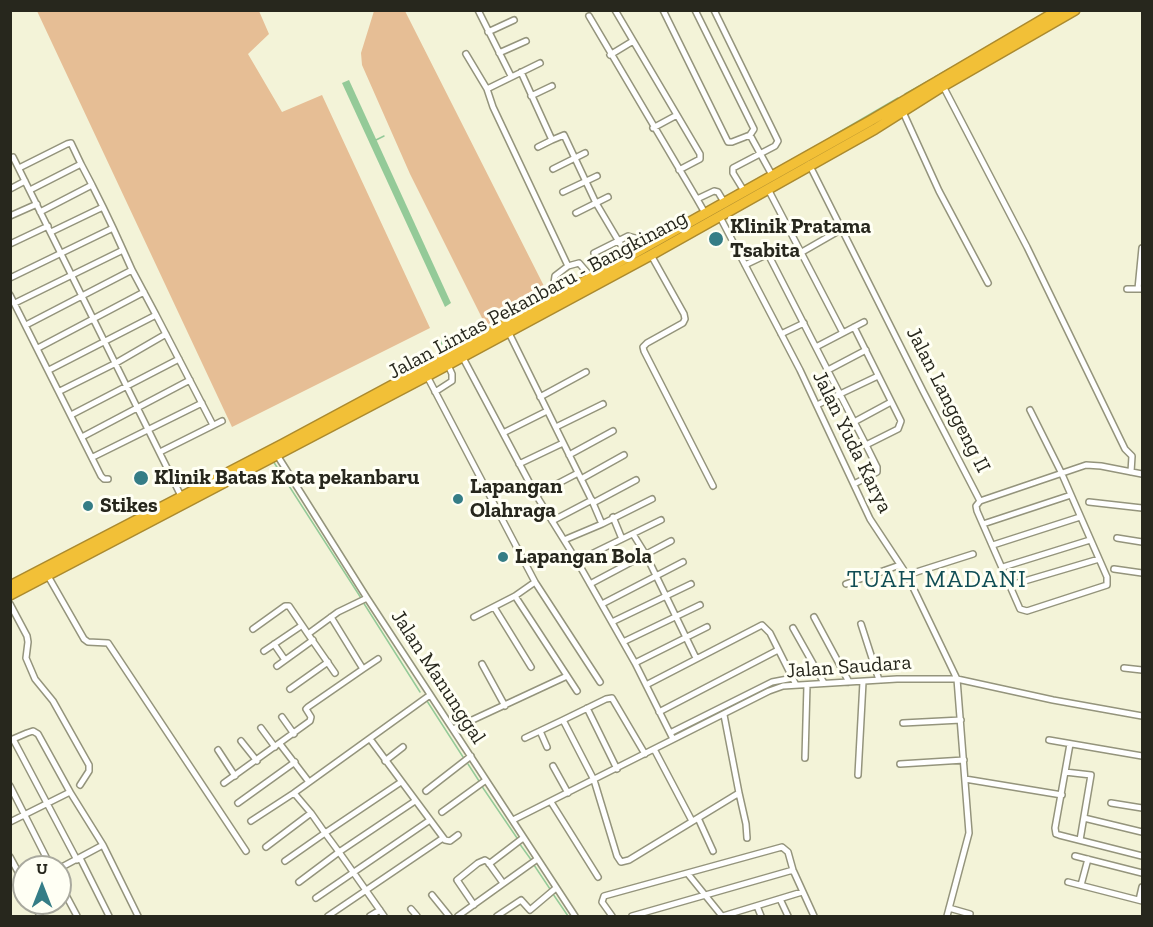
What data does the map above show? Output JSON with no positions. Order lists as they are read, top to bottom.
{
  "streets": {
    "highway": ["Jalan Lintas Pekanbaru - Bangkinang"],
    "street": [
      "Jalan Langgeng II",
      "Jalan Yuda Karya",
      "Jalan Saudara",
      "Jalan Manunggal"
    ]
  },
  "crossings": [
    ["Jalan Lintas Pekanbaru - Bangkinang", "Jalan Langgeng II"],
    ["Jalan Lintas Pekanbaru - Bangkinang", "Jalan Yuda Karya"],
    ["Jalan Lintas Pekanbaru - Bangkinang", "Jalan Manunggal"],
    ["Jalan Yuda Karya", "Jalan Saudara"],
    ["Jalan Saudara", "Jalan Manunggal"]
  ],
  "districts": ["TUAH MADANI"],
  "places": [
    "Klinik Pratama Tsabita",
    "Klinik Batas Kota pekanbaru",
    "Lapangan Olahraga",
    "Stikes",
    "Lapangan Bola"
  ],
  "north": "top"
}
